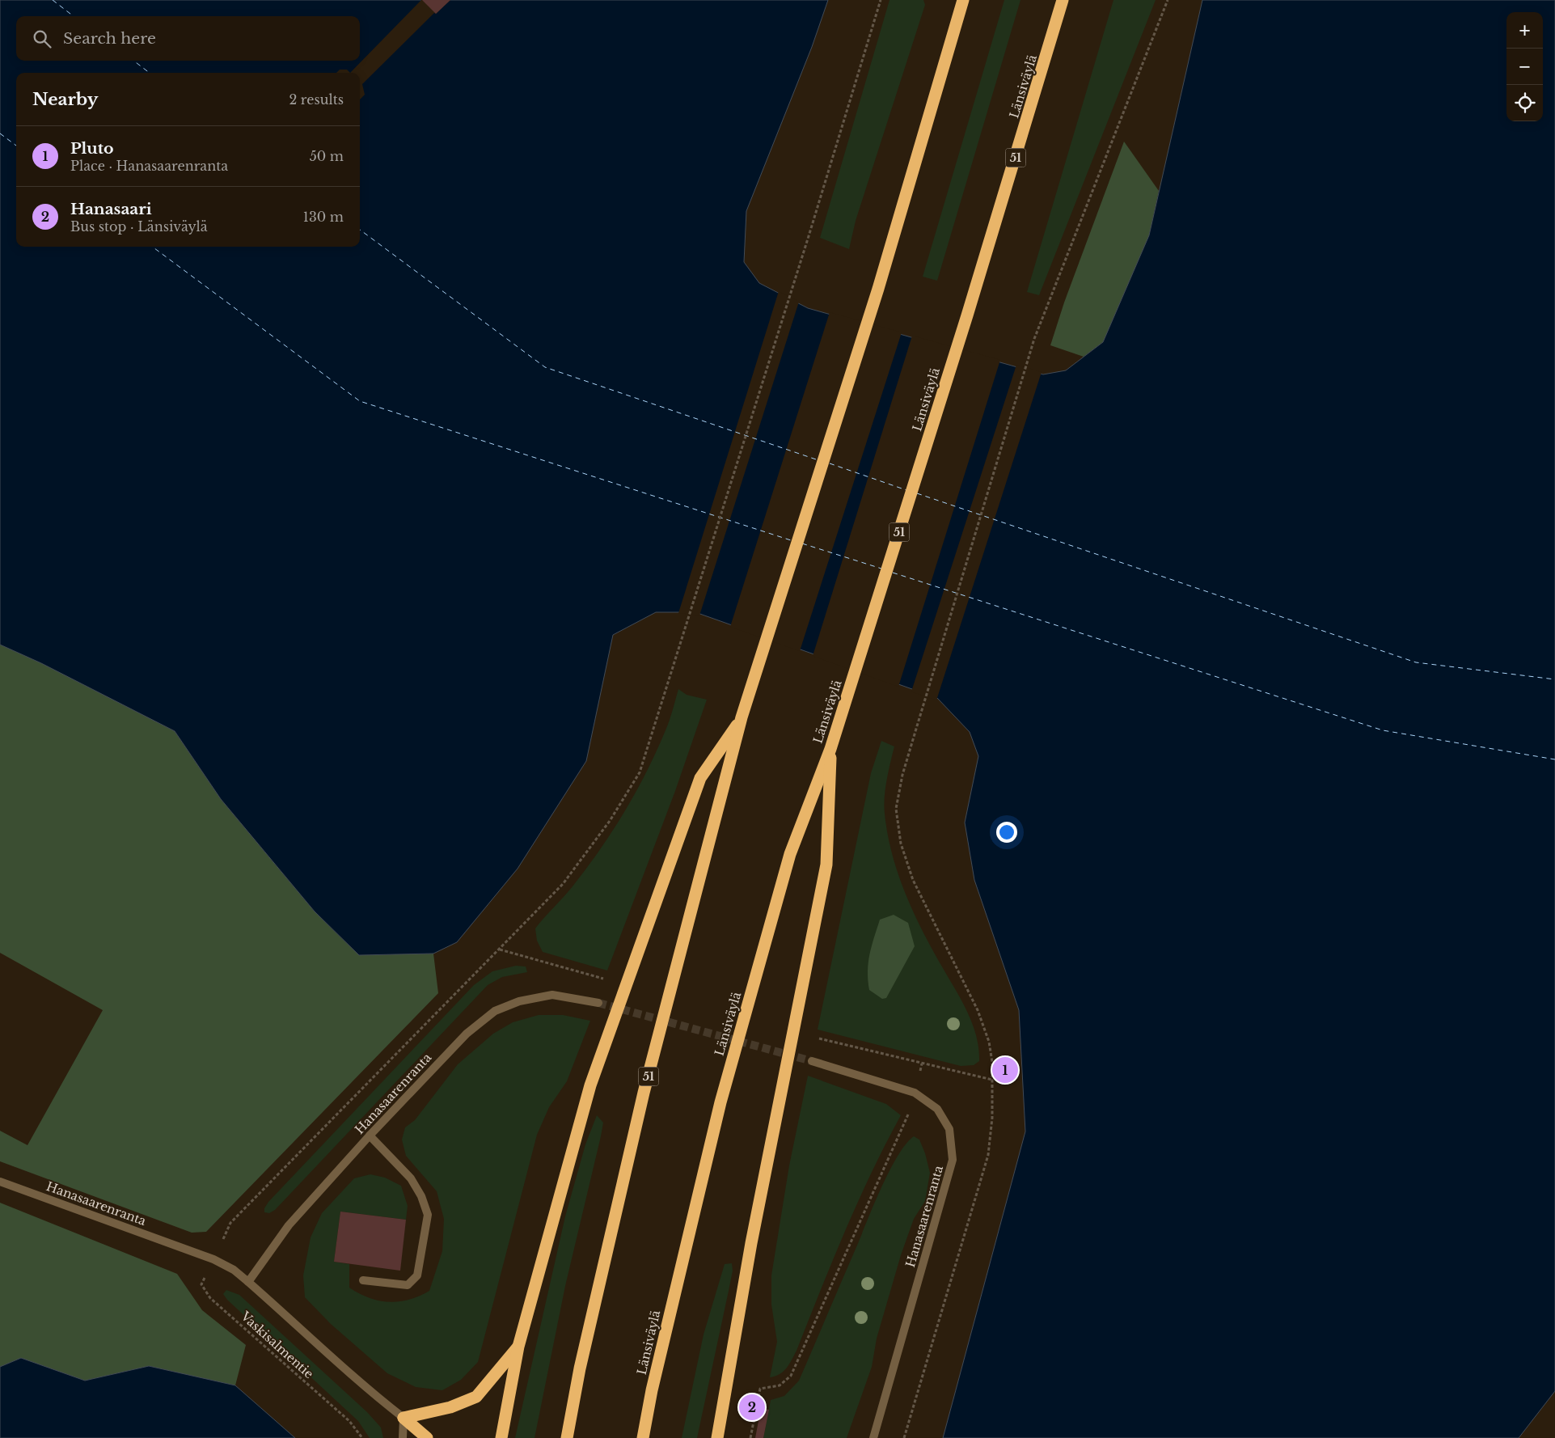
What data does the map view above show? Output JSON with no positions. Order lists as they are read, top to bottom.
{
  "streets": {
    "highway": ["Länsiväylä", "51"],
    "street": ["Hanasaarenranta"],
    "path": ["Vaskisalmentie"]
  },
  "crossings": [
    ["Hanasaarenranta", "Vaskisalmentie"]
  ],
  "page": {
    "map_buttons": ["+", "−"],
    "search": "Search here",
    "heading": ["Nearby", "2 results"],
    "list": [
      {
        "mark": "1",
        "name": "Pluto",
        "note": "Place · Hanasaarenranta",
        "value": "50 m"
      },
      {
        "mark": "2",
        "name": "Hanasaari",
        "note": "Bus stop · Länsiväylä",
        "value": "130 m"
      }
    ],
    "pins": ["1", "2"]
  }
}
